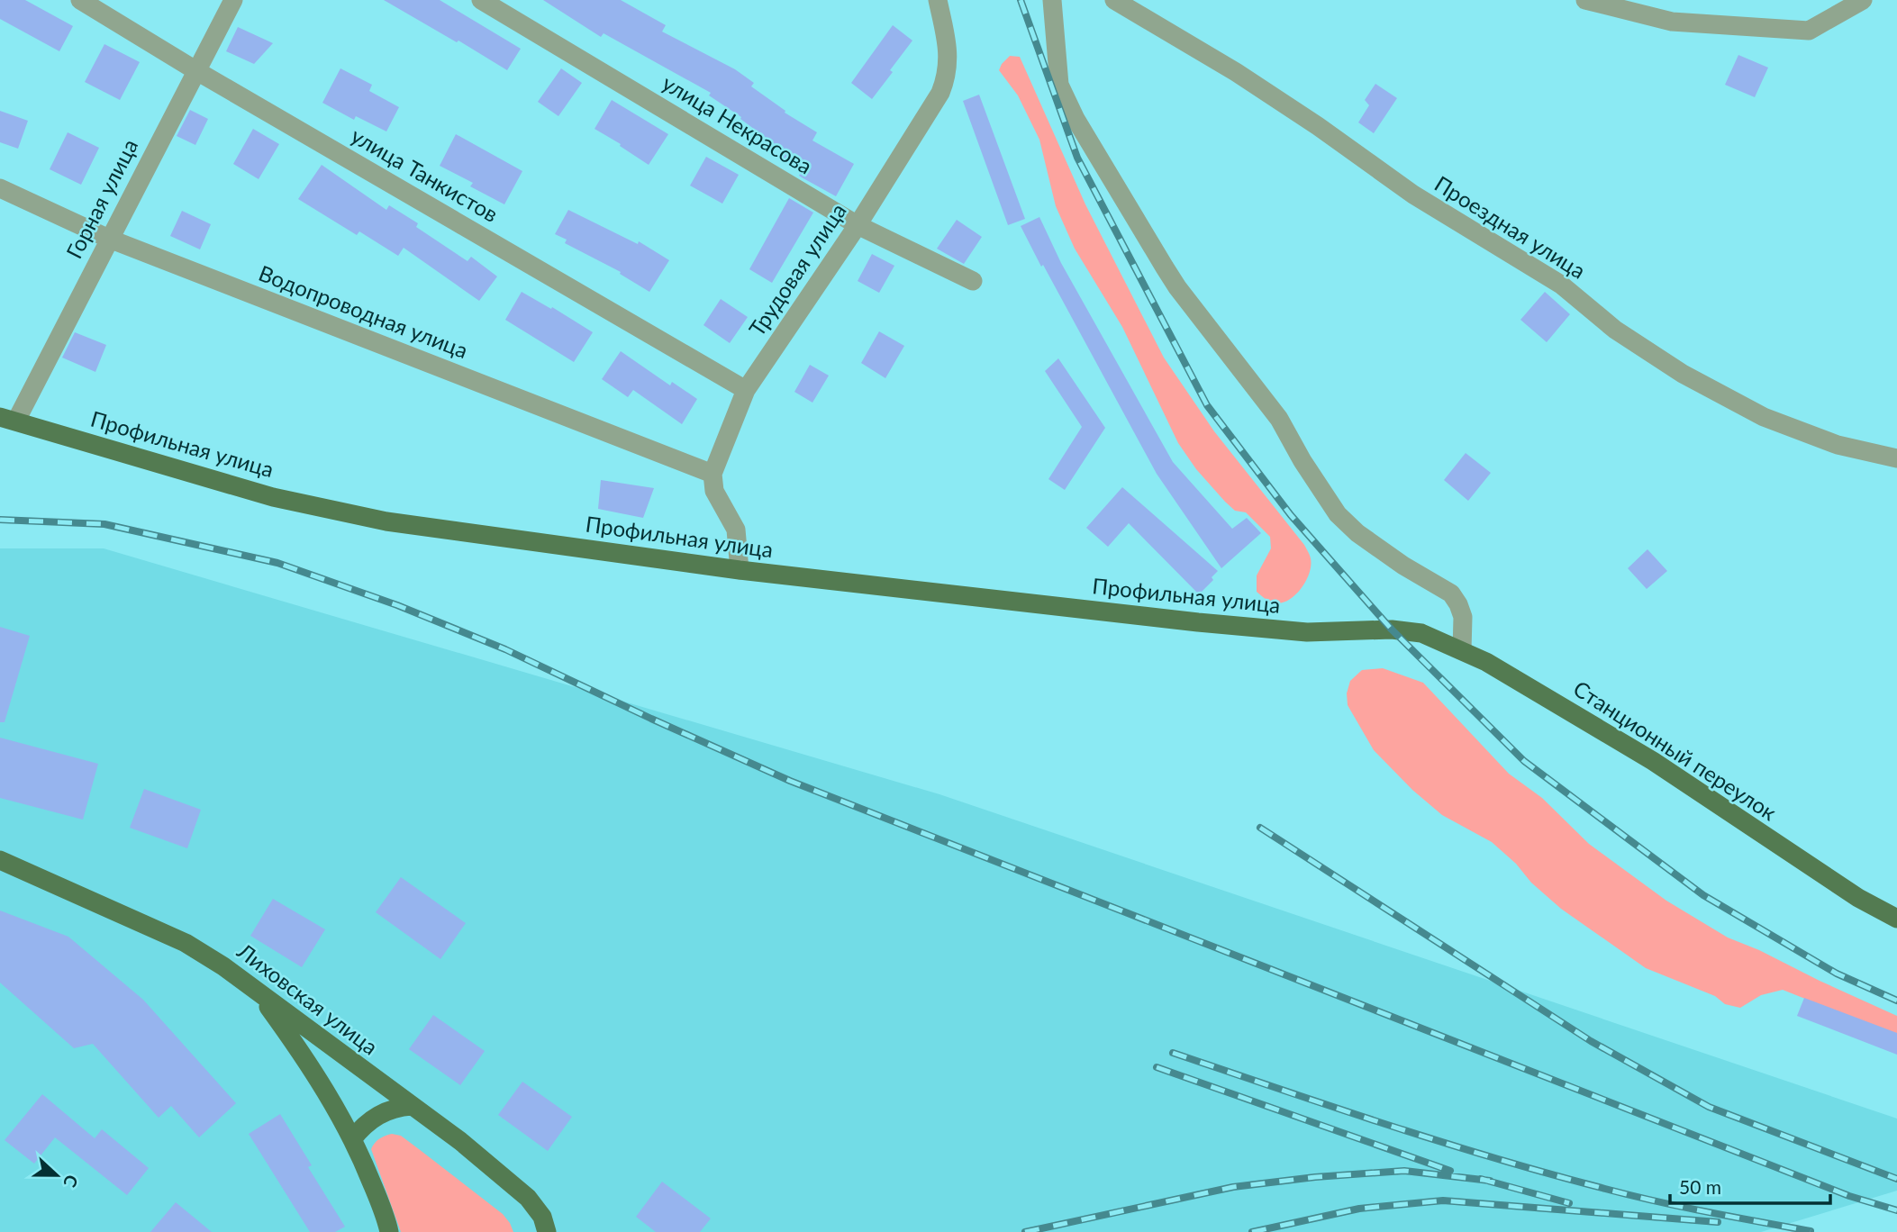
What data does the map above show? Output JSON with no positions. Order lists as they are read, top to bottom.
{
  "streets": {
    "main road": ["Профильная улица", "Станционный переулок", "Лиховская улица"],
    "street": [
      "улица Некрасова",
      "улица Танкистов",
      "Горная улица",
      "Проездная улица",
      "Трудовая улица",
      "Водопроводная улица"
    ]
  },
  "crossings": [
    ["улица Некрасова", "Трудовая улица"],
    ["улица Танкистов", "Горная улица"],
    ["улица Танкистов", "Трудовая улица"],
    ["Горная улица", "Водопроводная улица"],
    ["Горная улица", "Профильная улица"],
    ["Трудовая улица", "Водопроводная улица"],
    ["Профильная улица", "Станционный переулок"]
  ],
  "scale_bar": "50 m",
  "north": "right"
}
